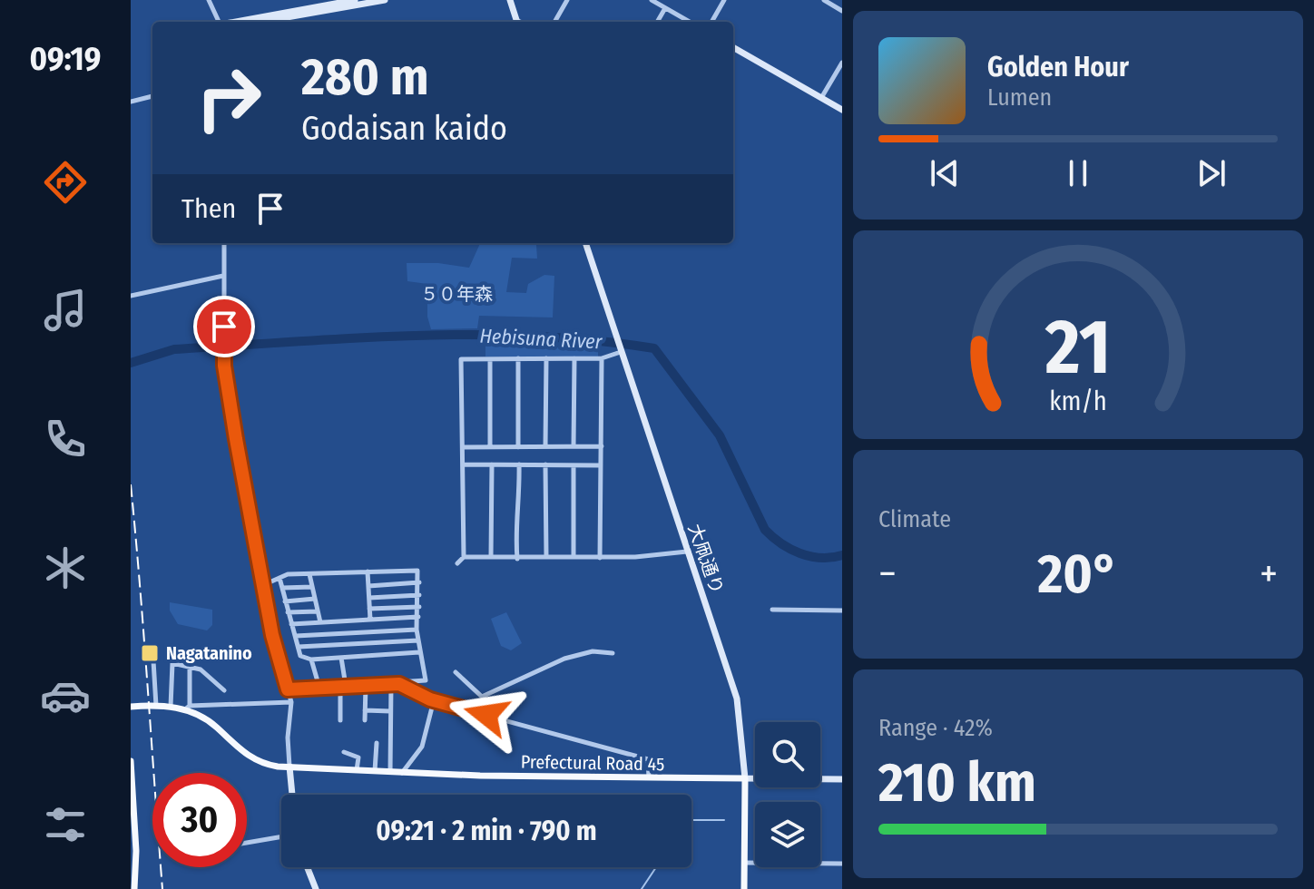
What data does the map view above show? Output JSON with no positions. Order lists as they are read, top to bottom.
{
  "streets": {
    "main road": ["Prefectural Road 45"],
    "street": ["大凧通り"]
  },
  "crossings": [
    ["大凧通り", "Prefectural Road 45"]
  ],
  "water": ["Hebisuna River"],
  "parks": ["５０年森"],
  "places": {
    "transit": ["Nagatanino"]
  },
  "page": {
    "tabs": "09:19",
    "turn": ["280 m", "Godaisan kaido"],
    "song": ["Golden Hour", "Lumen"],
    "then": "Then",
    "tile": [
      "Climate",
      ["Range · 42%", "210 km"]
    ],
    "heat": ["−", "20°", "+"],
    "limit": "30",
    "trip": "09:21 · 2 min · 790 m",
    "gauge": ["21", "km/h"]
  }
}
